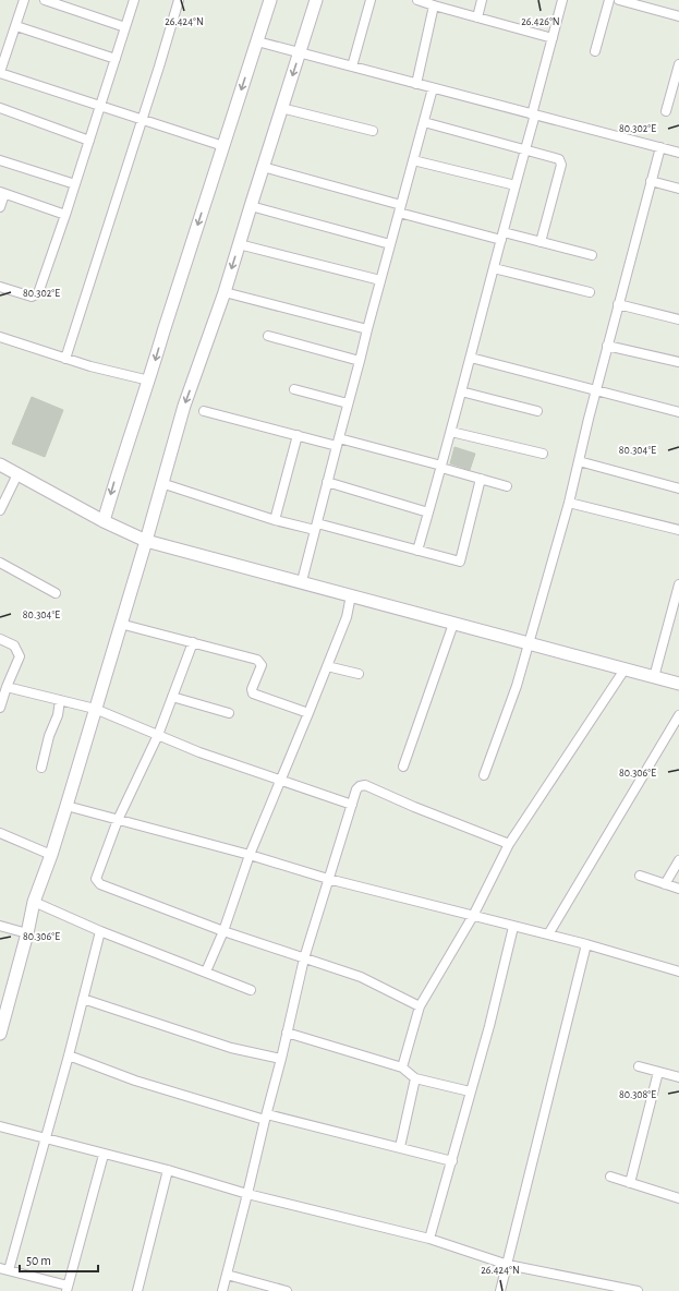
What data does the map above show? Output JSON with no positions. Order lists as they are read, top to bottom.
{
  "scale_bar": "50 m",
  "coordinates": [
    "26.424°N",
    "26.426°N",
    "80.302°E",
    "80.304°E",
    "80.306°E",
    "80.308°E"
  ]
}
